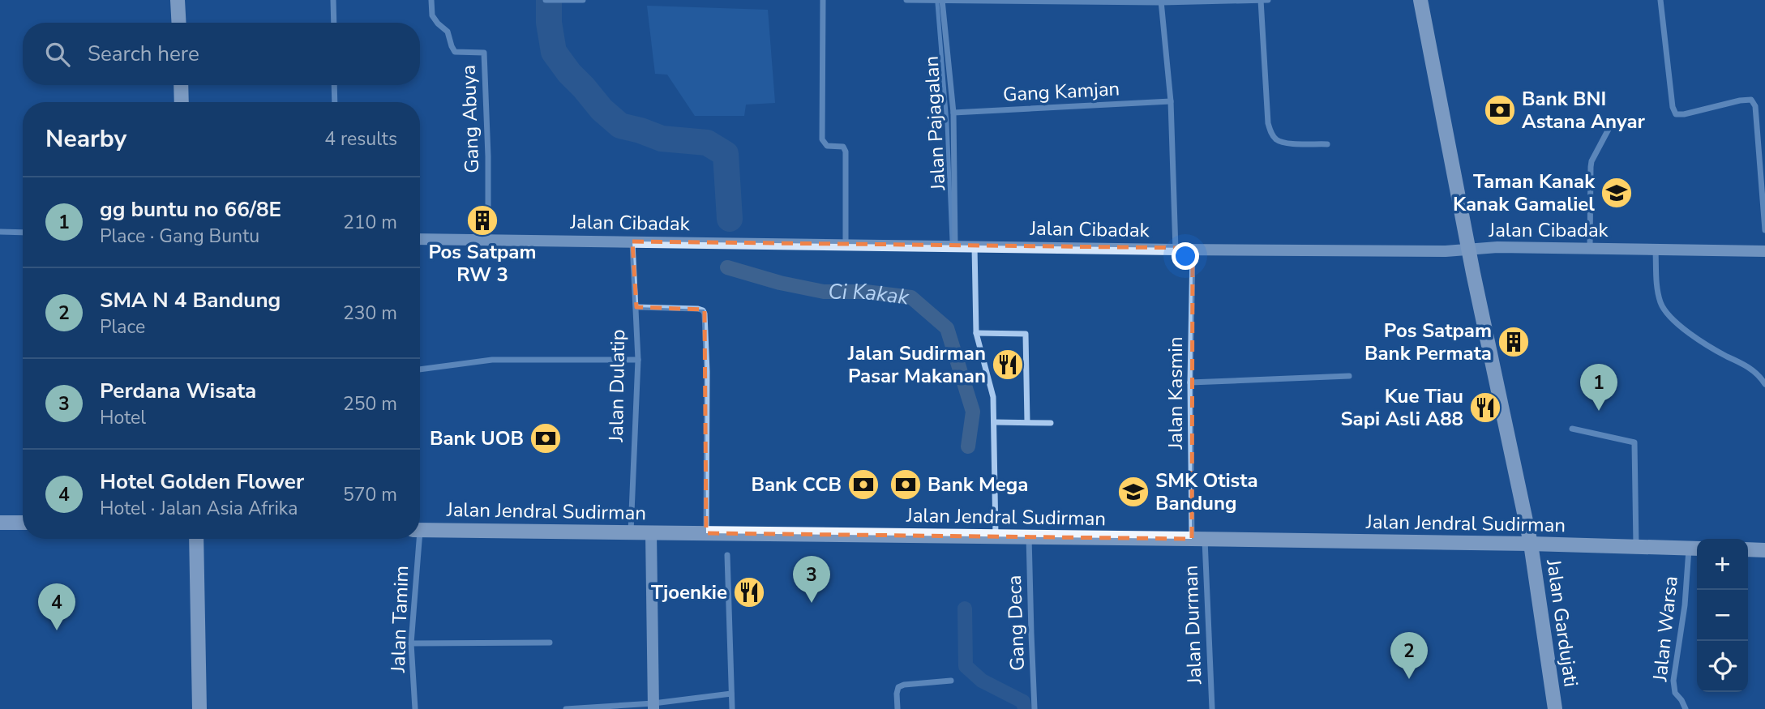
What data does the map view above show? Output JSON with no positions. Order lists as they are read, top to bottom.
{
  "streets": {
    "main road": ["Jalan Cibadak", "Jalan Jendral Sudirman", "Jalan Gardujati"],
    "street": [
      "Gang Kamjan",
      "Gang Abuya",
      "Jalan Pajagalan",
      "Jalan Dulatip",
      "Jalan Kasmin",
      "Jalan Tamim",
      "Gang Deca",
      "Jalan Durman",
      "Jalan Warsa"
    ]
  },
  "crossings": [
    ["Gang Kamjan", "Jalan Pajagalan"],
    ["Gang Abuya", "Jalan Cibadak"],
    ["Jalan Pajagalan", "Jalan Cibadak"],
    ["Jalan Cibadak", "Jalan Dulatip"],
    ["Jalan Cibadak", "Jalan Kasmin"],
    ["Jalan Cibadak", "Jalan Gardujati"],
    ["Jalan Dulatip", "Jalan Jendral Sudirman"],
    ["Jalan Kasmin", "Jalan Jendral Sudirman"],
    ["Jalan Kasmin", "Jalan Durman"],
    ["Jalan Jendral Sudirman", "Gang Deca"],
    ["Jalan Jendral Sudirman", "Jalan Gardujati"],
    ["Jalan Jendral Sudirman", "Jalan Durman"],
    ["Jalan Jendral Sudirman", "Jalan Warsa"]
  ],
  "water": ["Ci Kakak"],
  "places": {
    "bank": [
      "Bank BNI Astana Anyar",
      "Bank UOB",
      "Bank CCB",
      "Bank Mega"
    ],
    "school or university": ["Taman Kanak Kanak Gamaliel", "SMK Otista Bandung"],
    "building": ["Pos Satpam RW 3", "Pos Satpam Bank Permata"],
    "restaurant": ["Jalan Sudirman Pasar Makanan", "Kue Tiau Sapi Asli A88", "Tjoenkie"]
  },
  "page": {
    "search": "Search here",
    "heading": ["Nearby", "4 results"],
    "list": [
      {
        "mark": "1",
        "name": "gg buntu no 66/8E",
        "note": "Place · Gang Buntu",
        "value": "210 m"
      },
      {
        "mark": "2",
        "name": "SMA N 4 Bandung",
        "note": "Place",
        "value": "230 m"
      },
      {
        "mark": "3",
        "name": "Perdana Wisata",
        "note": "Hotel",
        "value": "250 m"
      },
      {
        "mark": "4",
        "name": "Hotel Golden Flower",
        "note": "Hotel · Jalan Asia Afrika",
        "value": "570 m"
      }
    ],
    "pins": [
      "1",
      "3",
      "4",
      "2"
    ],
    "map_buttons": ["+", "−"]
  }
}
